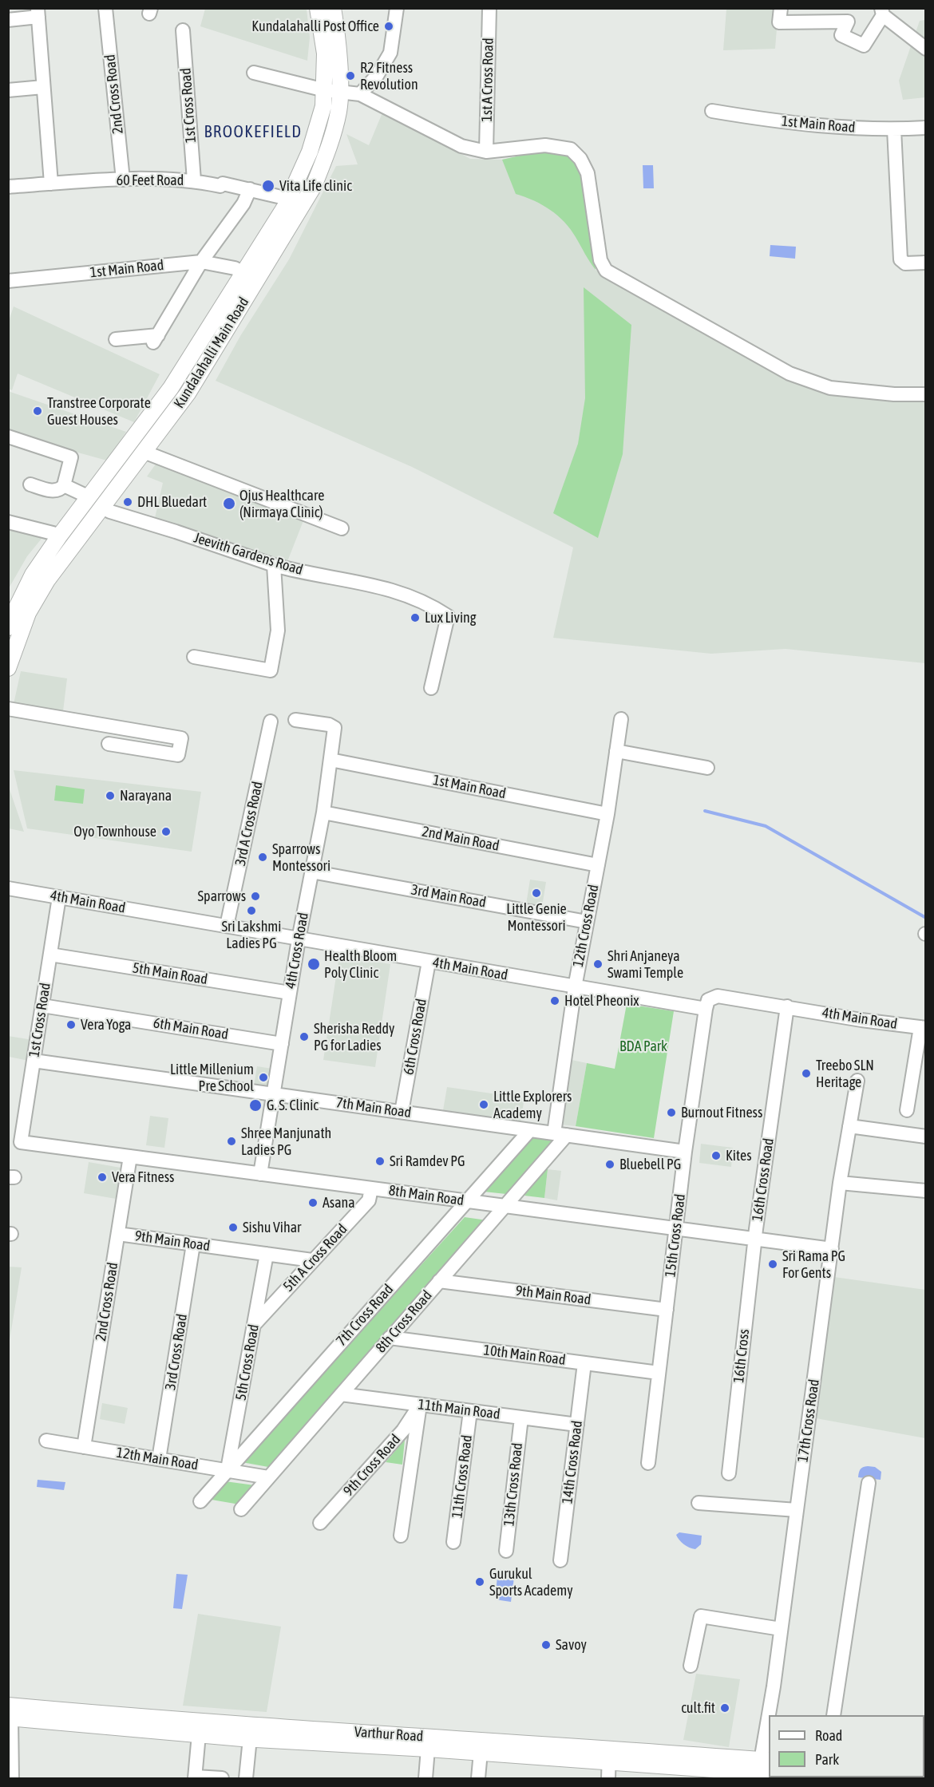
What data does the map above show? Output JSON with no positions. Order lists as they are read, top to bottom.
{
  "streets": {
    "main road": ["Kundalahalli Main Road", "Varthur Road"],
    "street": [
      "1st A Cross Road",
      "2nd Cross Road",
      "1st Cross Road",
      "1st Main Road",
      "60 Feet Road",
      "Jeevith Gardens Road",
      "3rd A Cross Road",
      "2nd Main Road",
      "3rd Main Road",
      "4th Main Road",
      "12th Cross Road",
      "4th Cross Road",
      "5th Main Road",
      "6th Main Road",
      "6th Cross Road",
      "7th Main Road",
      "16th Cross Road",
      "8th Main Road",
      "15th Cross Road",
      "9th Main Road",
      "5th A Cross Road",
      "7th Cross Road",
      "8th Cross Road",
      "3rd Cross Road",
      "10th Main Road",
      "16th Cross",
      "5th Cross Road",
      "11th Main Road",
      "17th Cross Road",
      "12th Main Road",
      "14th Cross Road",
      "9th Cross Road",
      "11th Cross Road",
      "13th Cross Road"
    ]
  },
  "crossings": [
    ["2nd Cross Road", "60 Feet Road"],
    ["2nd Cross Road", "8th Main Road"],
    ["2nd Cross Road", "9th Main Road"],
    ["2nd Cross Road", "12th Main Road"],
    ["1st Cross Road", "60 Feet Road"],
    ["1st Cross Road", "4th Main Road"],
    ["1st Cross Road", "5th Main Road"],
    ["1st Cross Road", "6th Main Road"],
    ["1st Cross Road", "7th Main Road"],
    ["1st Cross Road", "8th Main Road"],
    ["1st Main Road", "Kundalahalli Main Road"],
    ["1st Main Road", "12th Cross Road"],
    ["1st Main Road", "4th Cross Road"],
    ["60 Feet Road", "Kundalahalli Main Road"],
    ["Kundalahalli Main Road", "Jeevith Gardens Road"],
    ["3rd A Cross Road", "4th Main Road"],
    ["2nd Main Road", "12th Cross Road"],
    ["2nd Main Road", "4th Cross Road"],
    ["3rd Main Road", "12th Cross Road"],
    ["3rd Main Road", "4th Cross Road"],
    ["4th Main Road", "12th Cross Road"],
    ["4th Main Road", "4th Cross Road"],
    ["4th Main Road", "6th Cross Road"],
    ["4th Main Road", "16th Cross Road"],
    ["4th Main Road", "15th Cross Road"],
    ["12th Cross Road", "7th Main Road"],
    ["12th Cross Road", "8th Cross Road"],
    ["4th Cross Road", "5th Main Road"],
    ["4th Cross Road", "6th Main Road"],
    ["4th Cross Road", "7th Main Road"],
    ["4th Cross Road", "8th Main Road"],
    ["6th Cross Road", "7th Main Road"],
    ["7th Main Road", "15th Cross Road"],
    ["7th Main Road", "7th Cross Road"],
    ["7th Main Road", "8th Cross Road"],
    ["16th Cross Road", "8th Main Road"],
    ["16th Cross Road", "16th Cross"],
    ["8th Main Road", "15th Cross Road"],
    ["8th Main Road", "5th A Cross Road"],
    ["8th Main Road", "7th Cross Road"],
    ["8th Main Road", "8th Cross Road"],
    ["8th Main Road", "16th Cross"],
    ["8th Main Road", "17th Cross Road"],
    ["15th Cross Road", "9th Main Road"],
    ["15th Cross Road", "10th Main Road"],
    ["9th Main Road", "5th A Cross Road"],
    ["9th Main Road", "8th Cross Road"],
    ["9th Main Road", "3rd Cross Road"],
    ["9th Main Road", "5th Cross Road"],
    ["5th A Cross Road", "5th Cross Road"],
    ["7th Cross Road", "5th Cross Road"],
    ["7th Cross Road", "12th Main Road"],
    ["8th Cross Road", "10th Main Road"],
    ["8th Cross Road", "11th Main Road"],
    ["8th Cross Road", "12th Main Road"],
    ["3rd Cross Road", "12th Main Road"],
    ["10th Main Road", "14th Cross Road"],
    ["5th Cross Road", "12th Main Road"],
    ["11th Main Road", "14th Cross Road"],
    ["11th Main Road", "9th Cross Road"],
    ["11th Main Road", "11th Cross Road"],
    ["11th Main Road", "13th Cross Road"],
    ["17th Cross Road", "Varthur Road"]
  ],
  "districts": ["BROOKEFIELD"],
  "parks": ["BDA Park"],
  "places": [
    "Kundalahalli Post Office",
    "R2 Fitness Revolution",
    "Vita Life clinic",
    "Transtree Corporate Guest Houses",
    "DHL Bluedart",
    "Ojus Healthcare (Nirmaya Clinic)",
    "Lux Living",
    "Narayana",
    "Oyo Townhouse",
    "Sparrows Montessori",
    "Little Genie Montessori",
    "Sparrows",
    "Sri Lakshmi Ladies PG",
    "Health Bloom Poly Clinic",
    "Shri Anjaneya Swami Temple",
    "Hotel Pheonix",
    "Vera Yoga",
    "Sherisha Reddy PG for Ladies",
    "Treebo SLN Heritage",
    "Little Millenium Pre School",
    "Little Explorers Academy",
    "G. S. Clinic",
    "Burnout Fitness",
    "Shree Manjunath Ladies PG",
    "Kites",
    "Sri Ramdev PG",
    "Bluebell PG",
    "Vera Fitness",
    "Asana",
    "Sishu Vihar",
    "Sri Rama PG For Gents",
    "Gurukul Sports Academy",
    "Savoy",
    "cult.fit"
  ],
  "legend": ["Road", "Park"]
}
